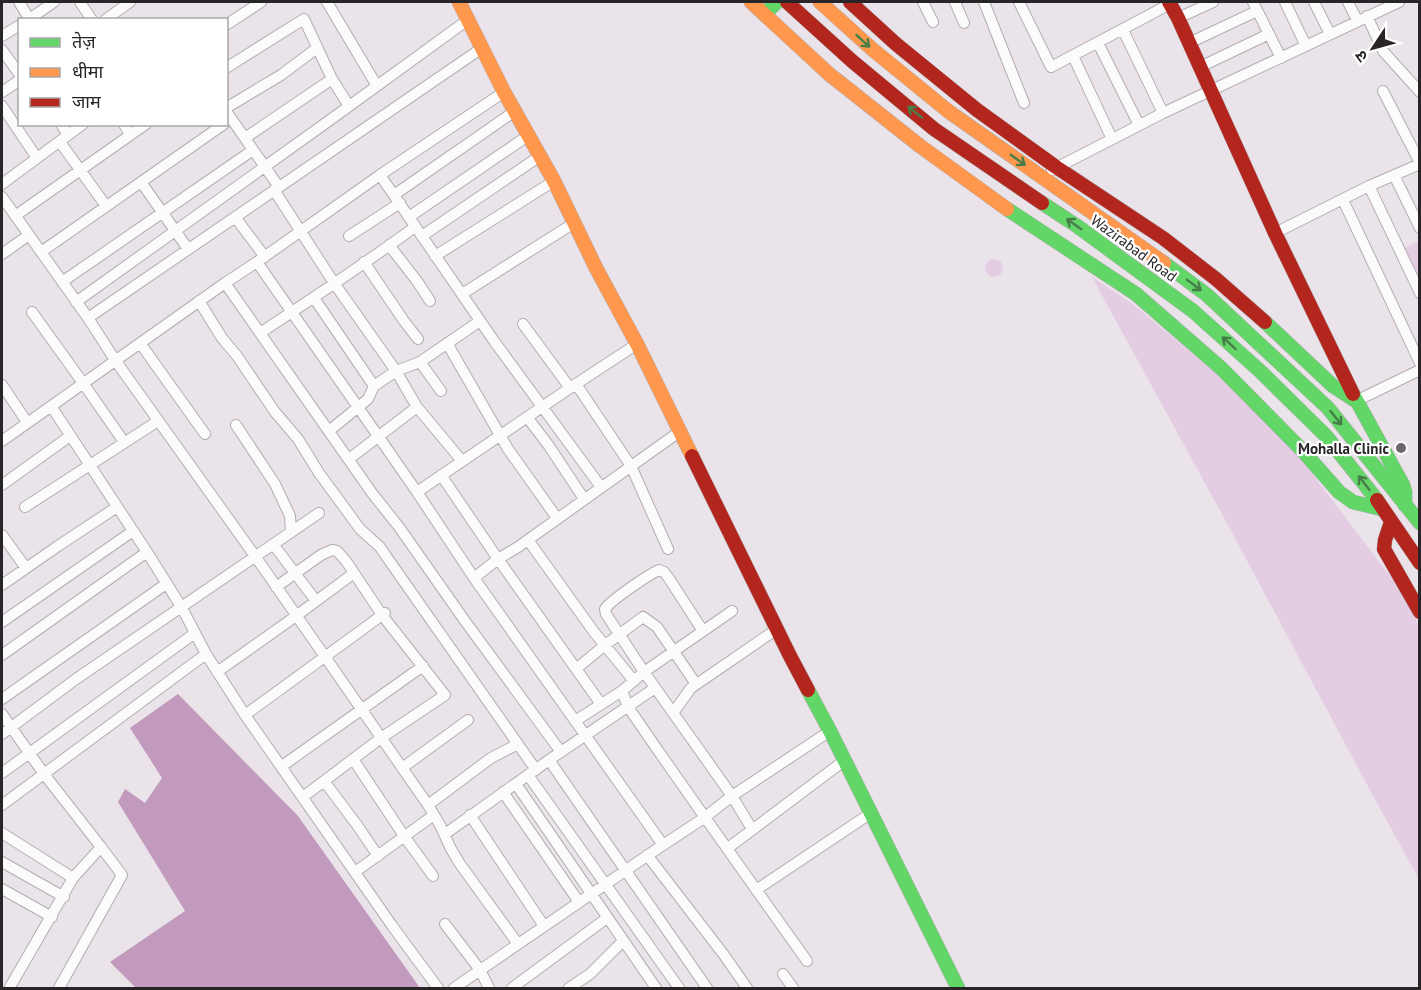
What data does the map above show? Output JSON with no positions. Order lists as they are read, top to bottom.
{
  "streets": {
    "main road": ["Wazirabad Road"]
  },
  "places": ["Mohalla Clinic"],
  "legend": ["तेज़", "धीमा", "जाम"],
  "north": "bottom left"
}
